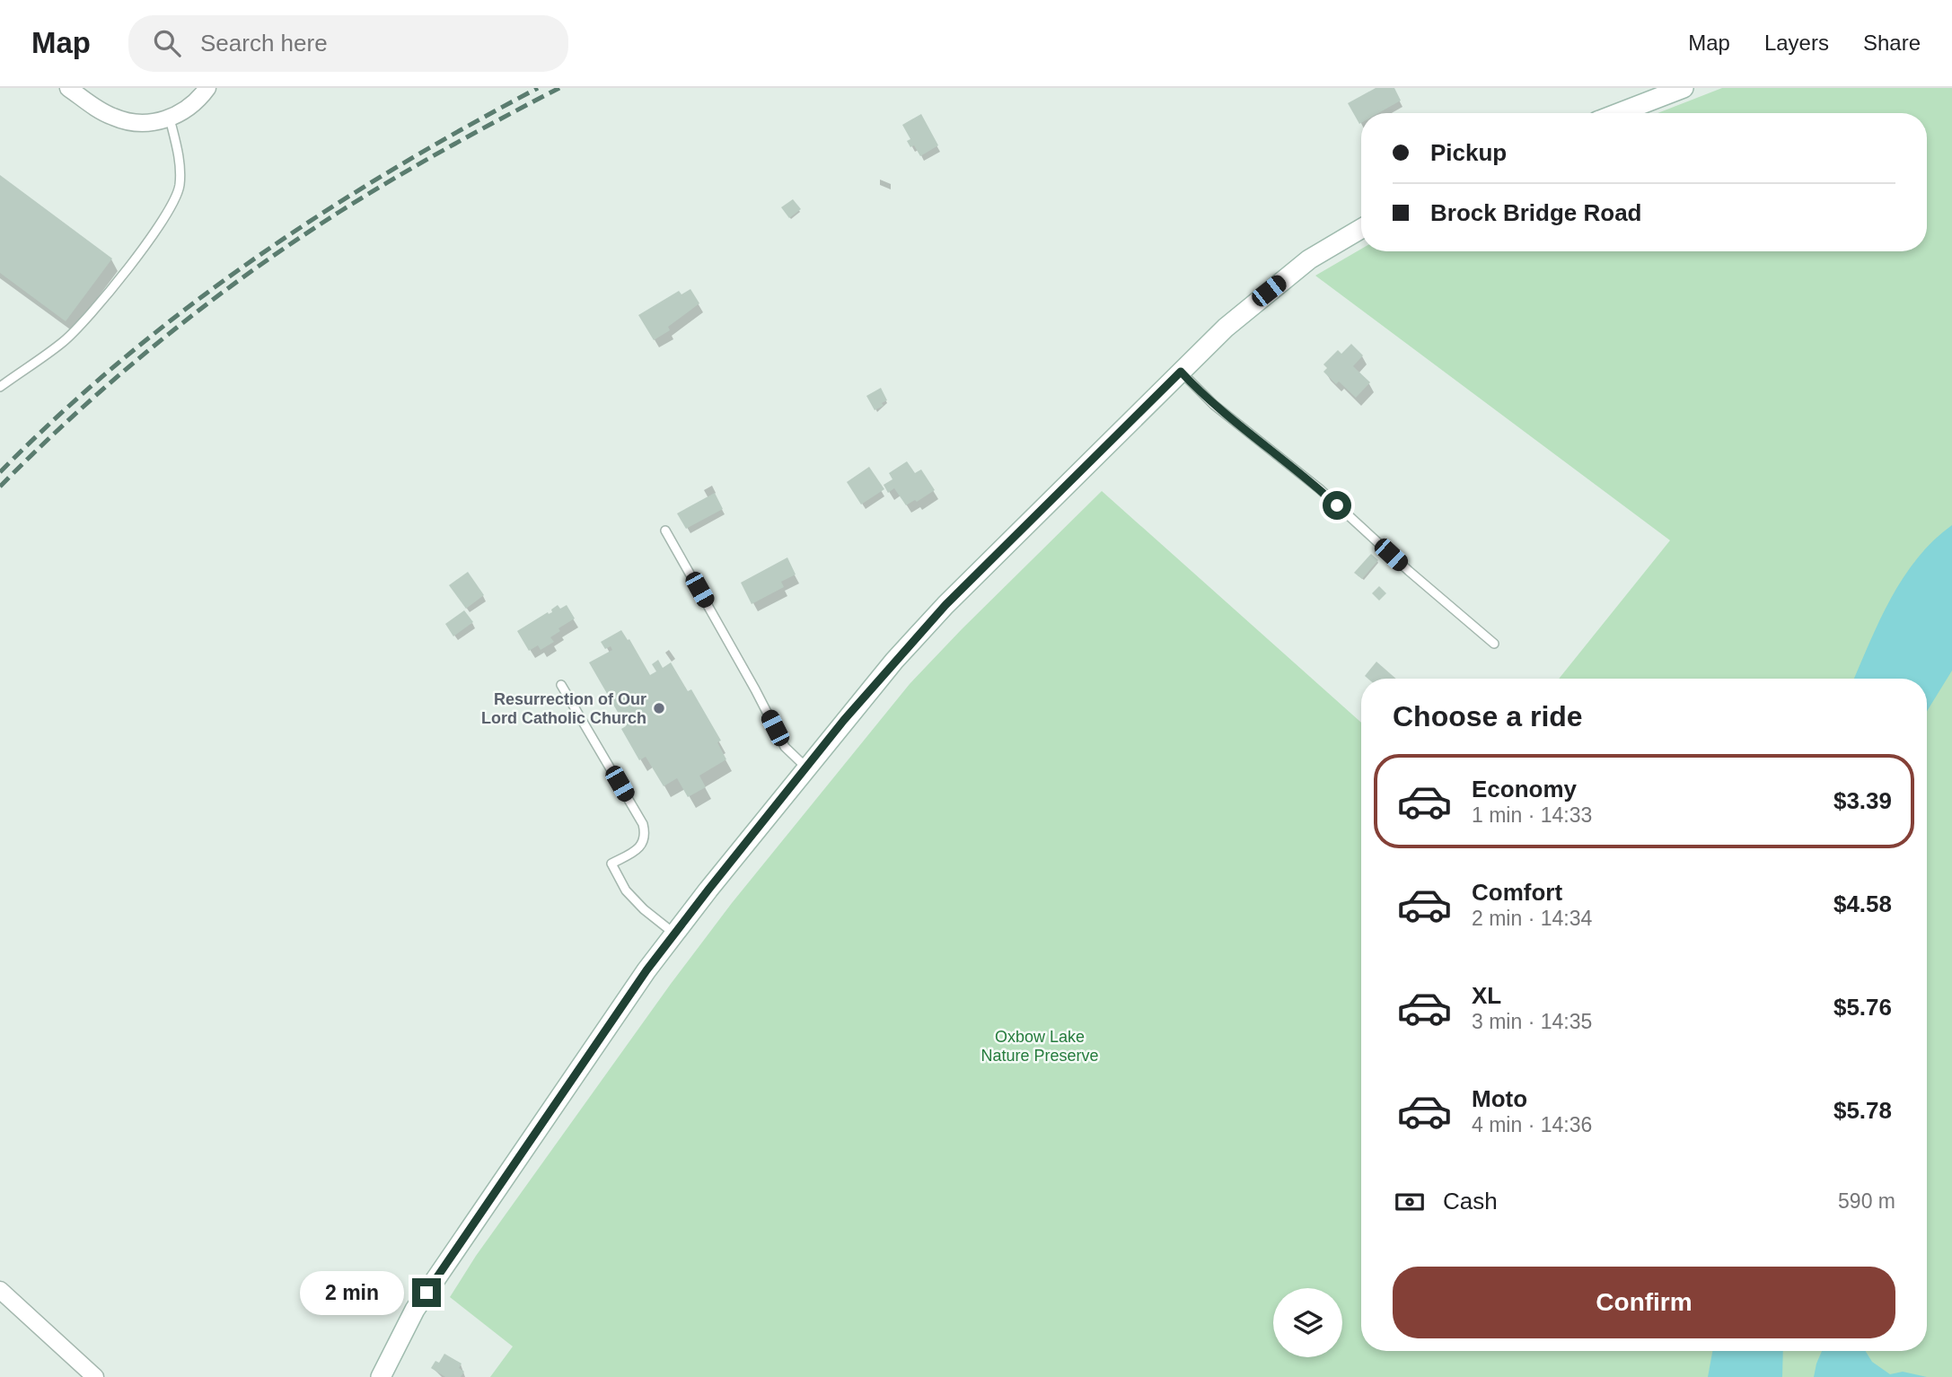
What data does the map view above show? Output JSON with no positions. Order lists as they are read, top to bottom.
{
  "parks": ["Oxbow Lake Nature Preserve"],
  "places": ["Resurrection of Our Lord Catholic Church"],
  "page": {
    "header": "Map",
    "search": "Search here",
    "nav": ["Map", "Layers", "Share"],
    "banner": ["Pickup", "Brock Bridge Road"],
    "heading": "Choose a ride",
    "list": [
      {
        "name": "Economy",
        "note": "1 min · 14:33",
        "value": "$3.39"
      },
      {
        "name": "Comfort",
        "note": "2 min · 14:34",
        "value": "$4.58"
      },
      {
        "name": "XL",
        "note": "3 min · 14:35",
        "value": "$5.76"
      },
      {
        "name": "Moto",
        "note": "4 min · 14:36",
        "value": "$5.78"
      }
    ],
    "pay": ["Cash", "590 m"],
    "buttons": "Confirm",
    "bubble": "2 min"
  }
}
